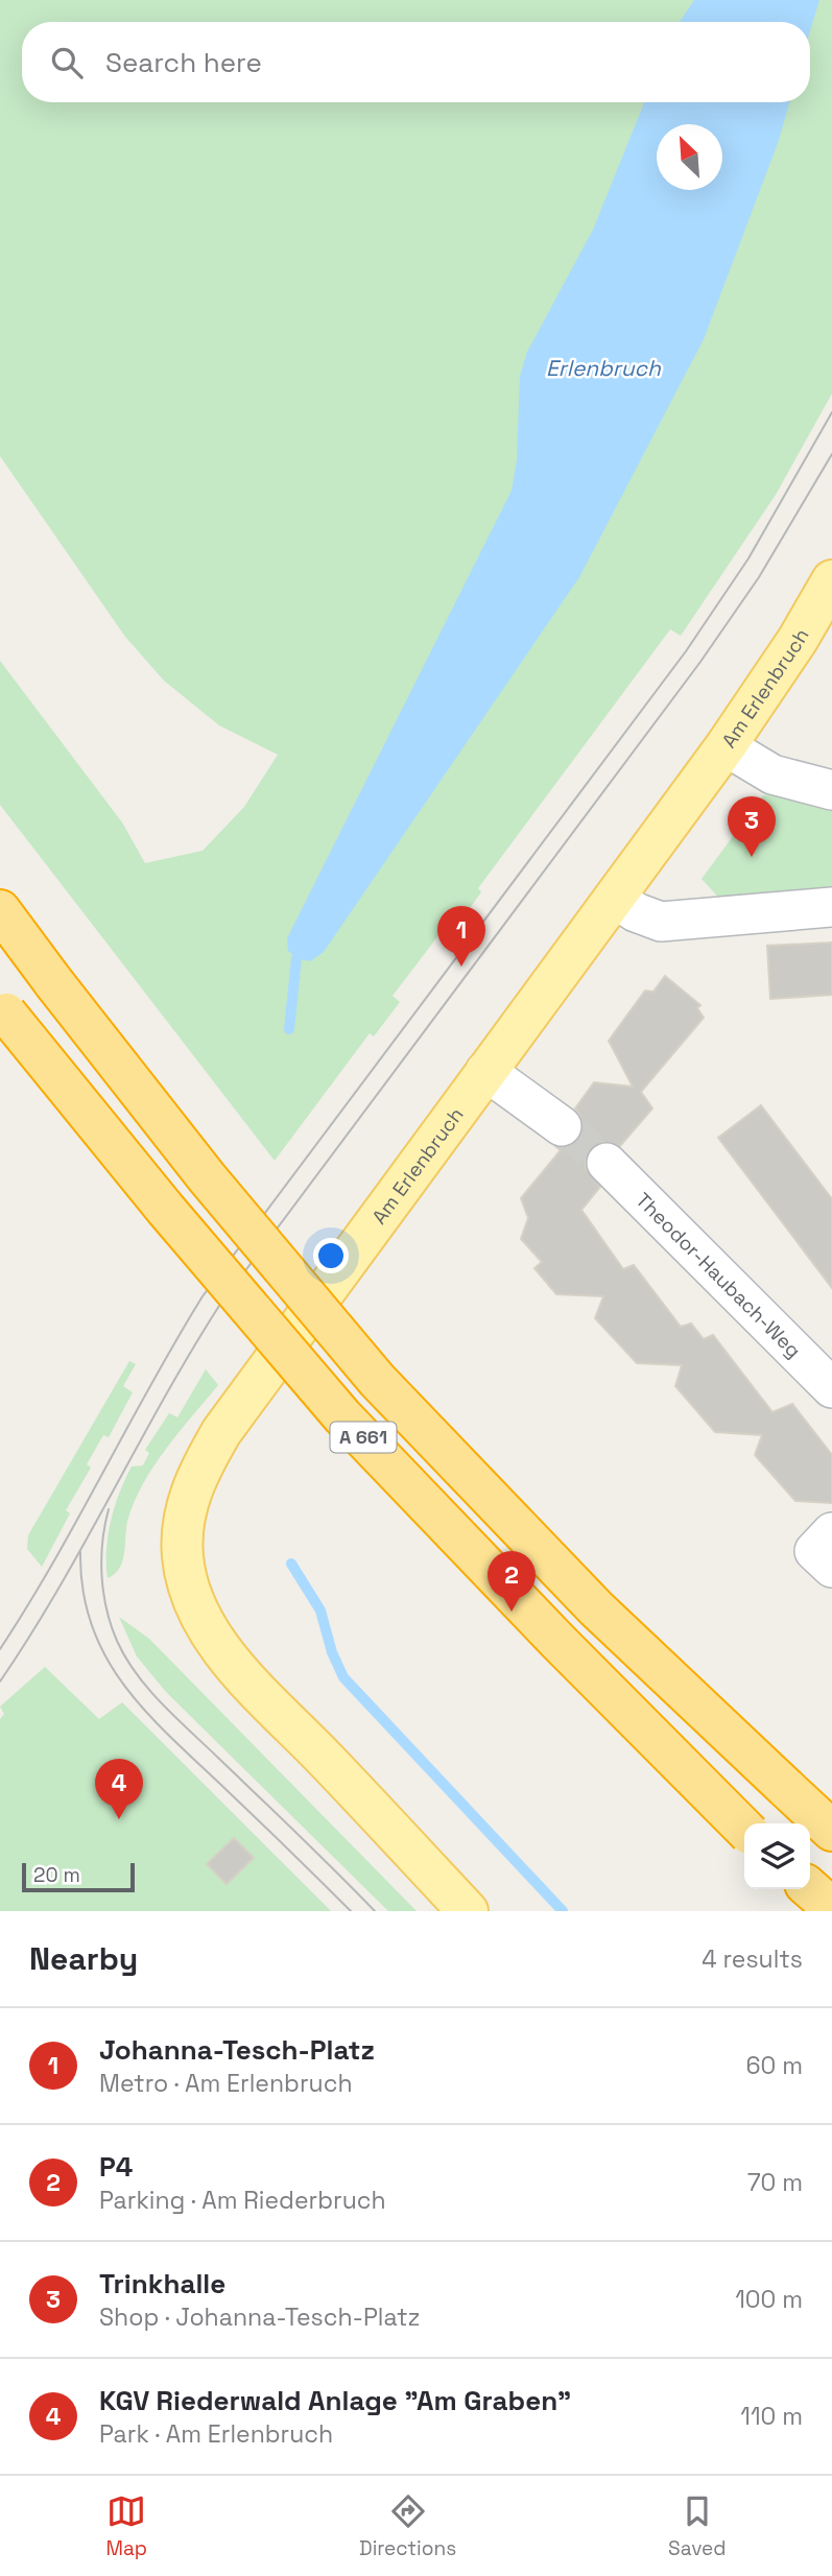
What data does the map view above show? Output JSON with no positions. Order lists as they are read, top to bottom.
{
  "streets": {
    "highway": ["A 661"],
    "main road": ["Am Erlenbruch"],
    "street": ["Theodor-Haubach-Weg"]
  },
  "water": ["Erlenbruch"],
  "scale_bar": "20 m",
  "north": "top left",
  "page": {
    "search": "Search here",
    "pins": [
      "3",
      "1",
      "2",
      "4"
    ],
    "scale": "20 m",
    "heading": ["Nearby", "4 results"],
    "list": [
      {
        "mark": "1",
        "name": "Johanna-Tesch-Platz",
        "note": "Metro · Am Erlenbruch",
        "value": "60 m"
      },
      {
        "mark": "2",
        "name": "P4",
        "note": "Parking · Am Riederbruch",
        "value": "70 m"
      },
      {
        "mark": "3",
        "name": "Trinkhalle",
        "note": "Shop · Johanna-Tesch-Platz",
        "value": "100 m"
      },
      {
        "mark": "4",
        "name": "KGV Riederwald Anlage \"Am Graben\"",
        "note": "Park · Am Erlenbruch",
        "value": "110 m"
      }
    ],
    "nav": ["Map", "Directions", "Saved"]
  }
}
